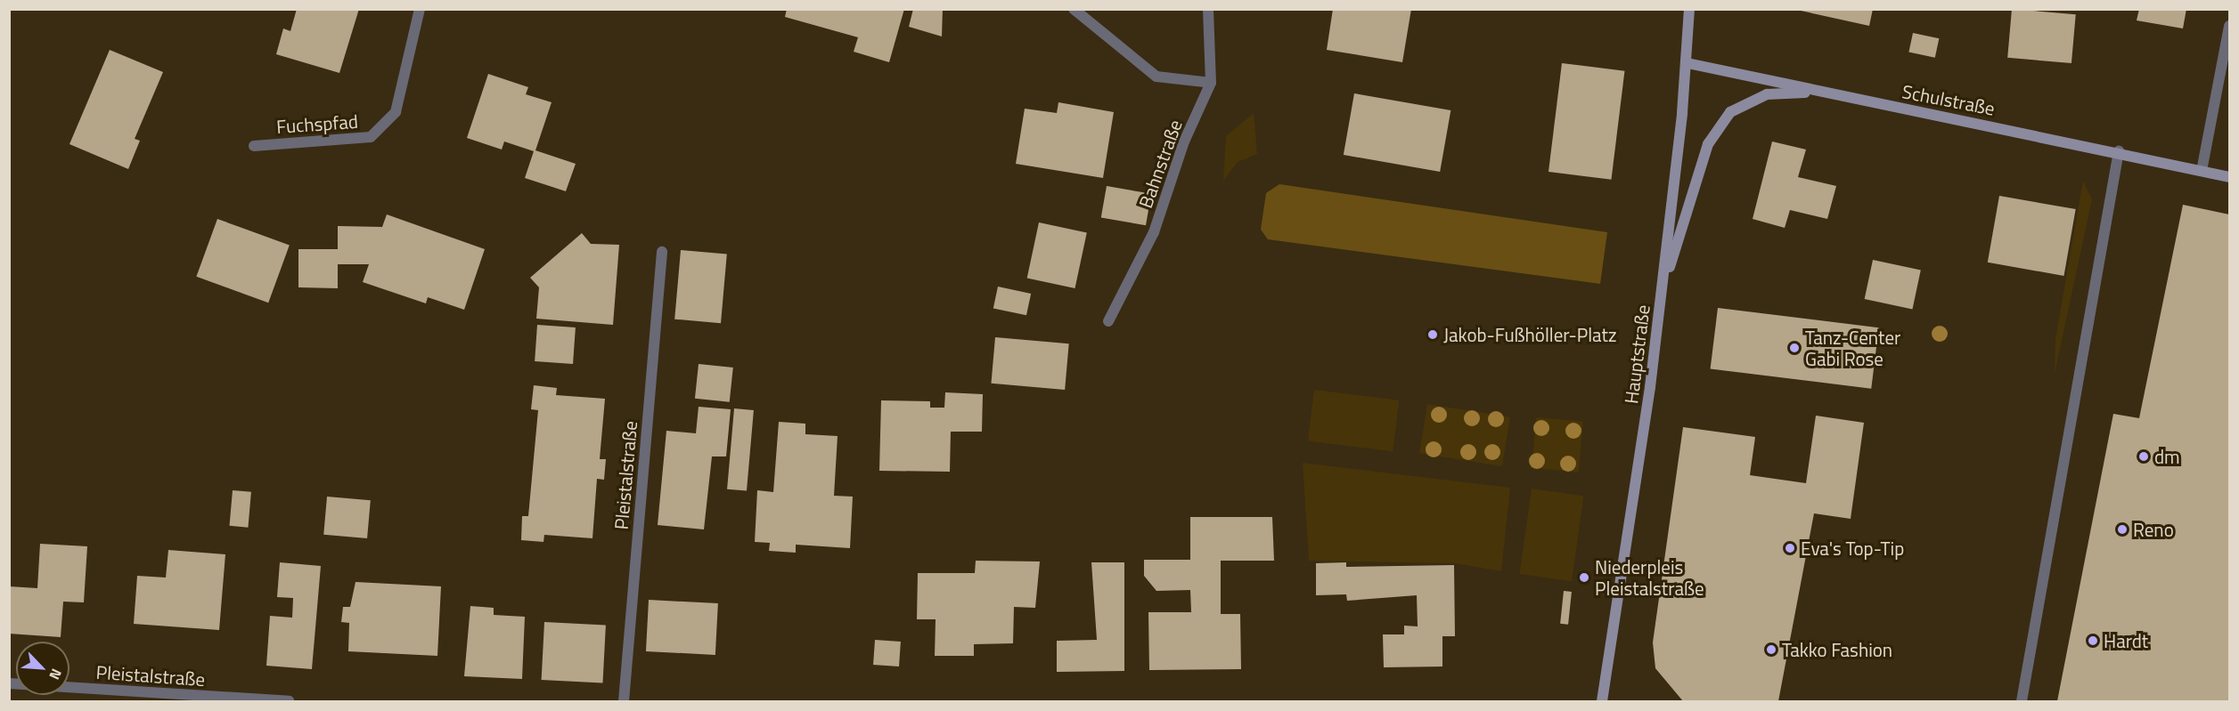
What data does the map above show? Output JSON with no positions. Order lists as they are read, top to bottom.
{
  "streets": {
    "main road": ["Schulstraße", "Hauptstraße"],
    "street": ["Fuchspfad", "Bahnstraße", "Pleistalstraße"]
  },
  "crossings": [
    ["Schulstraße", "Hauptstraße"]
  ],
  "places": [
    "Jakob-Fußhöller-Platz",
    "Tanz-Center Gabi Rose",
    "dm",
    "Reno",
    "Eva's Top-Tip",
    "Niederpleis Pleistalstraße",
    "Hardt",
    "Takko Fashion"
  ],
  "north": "bottom right"
}
